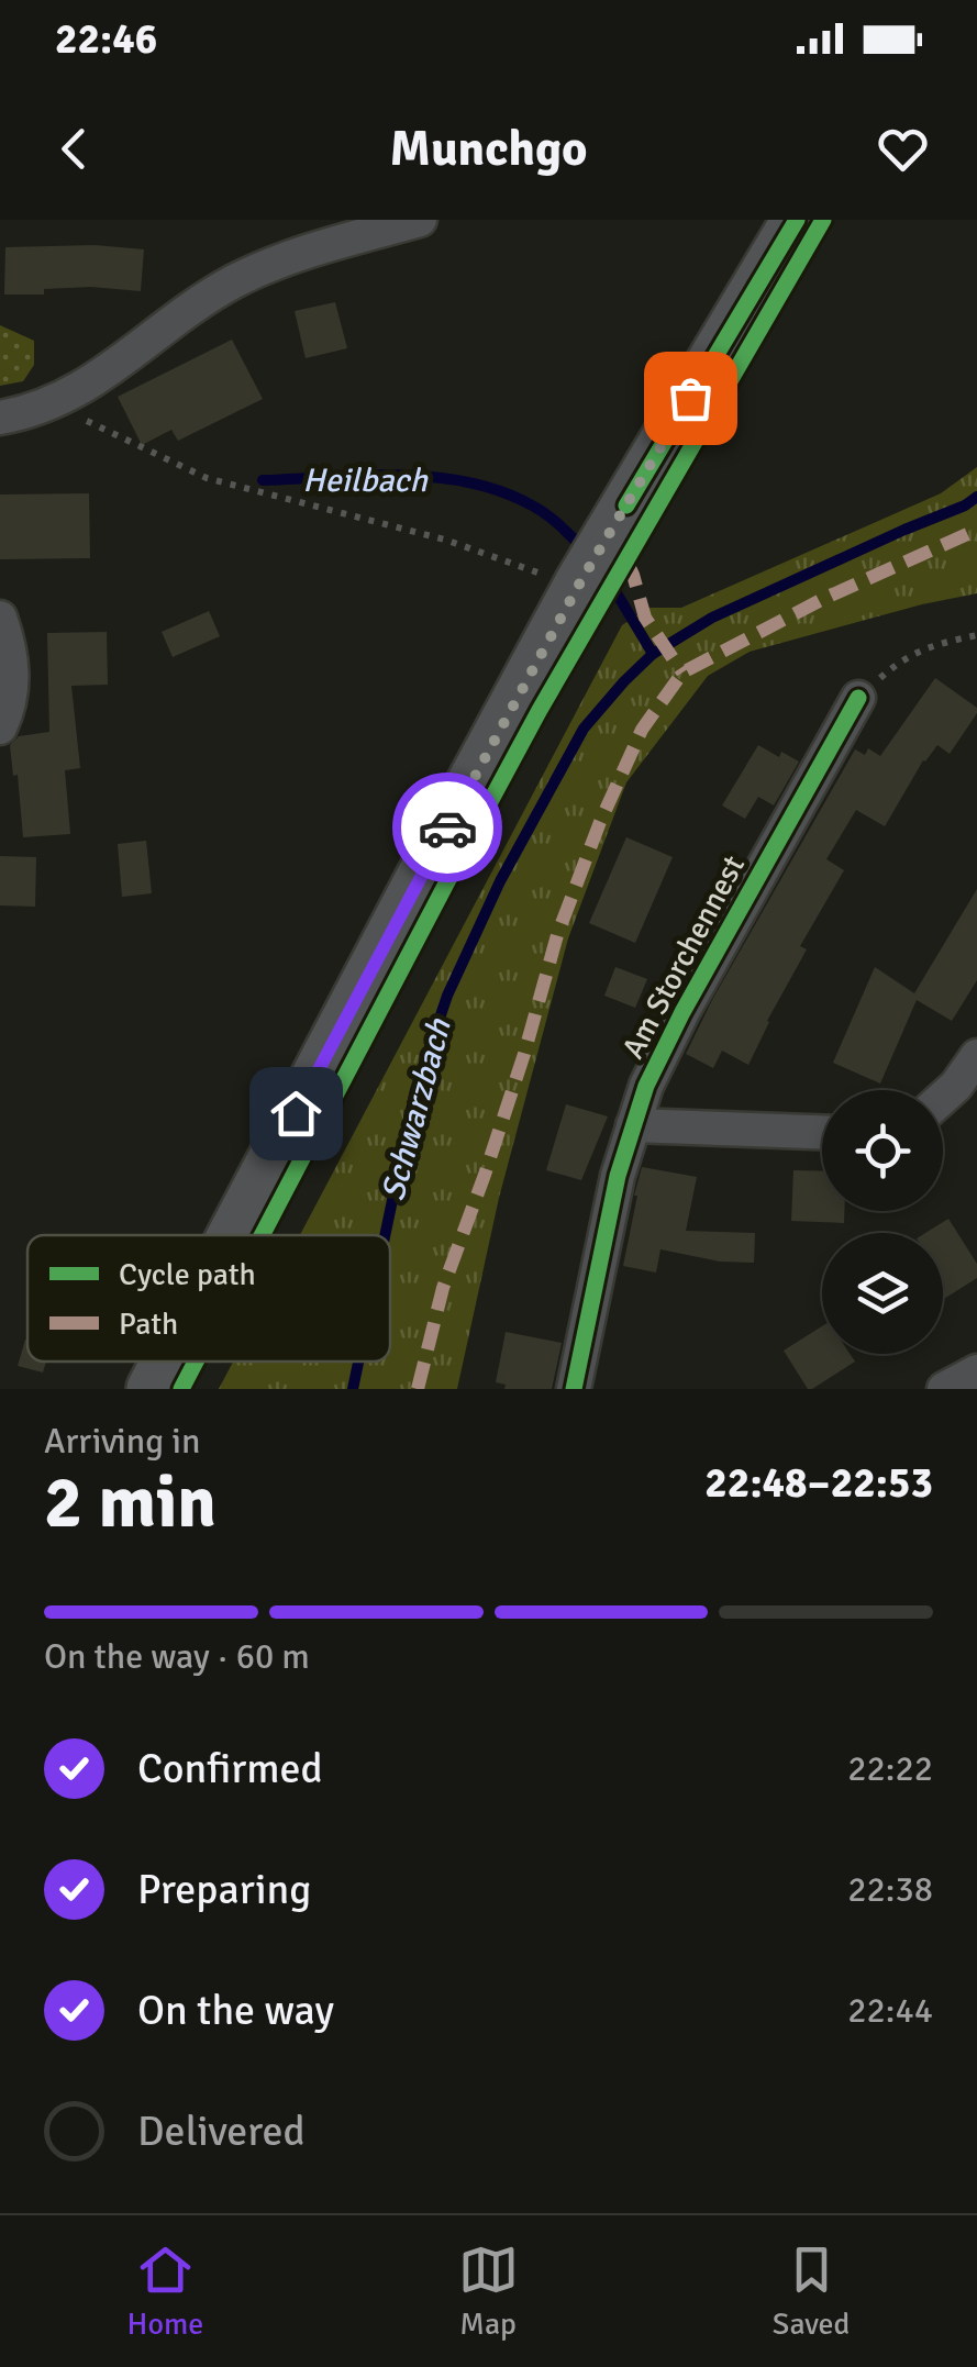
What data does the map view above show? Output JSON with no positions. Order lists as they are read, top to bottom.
{
  "streets": {
    "street": ["Am Storchennest"]
  },
  "water": ["Heilbach", "Schwarzbach"],
  "legend": ["Cycle path", "Path"],
  "page": {
    "status": "22:46",
    "header": "Munchgo",
    "heading": ["2 min", "Arriving in", "22:48–22:53"],
    "bar": "On the way · 60 m",
    "list": [
      ["Confirmed", "22:22"],
      ["Preparing", "22:38"],
      ["On the way", "22:44"],
      "Delivered"
    ],
    "tabs": ["Home", "Map", "Saved"]
  }
}
